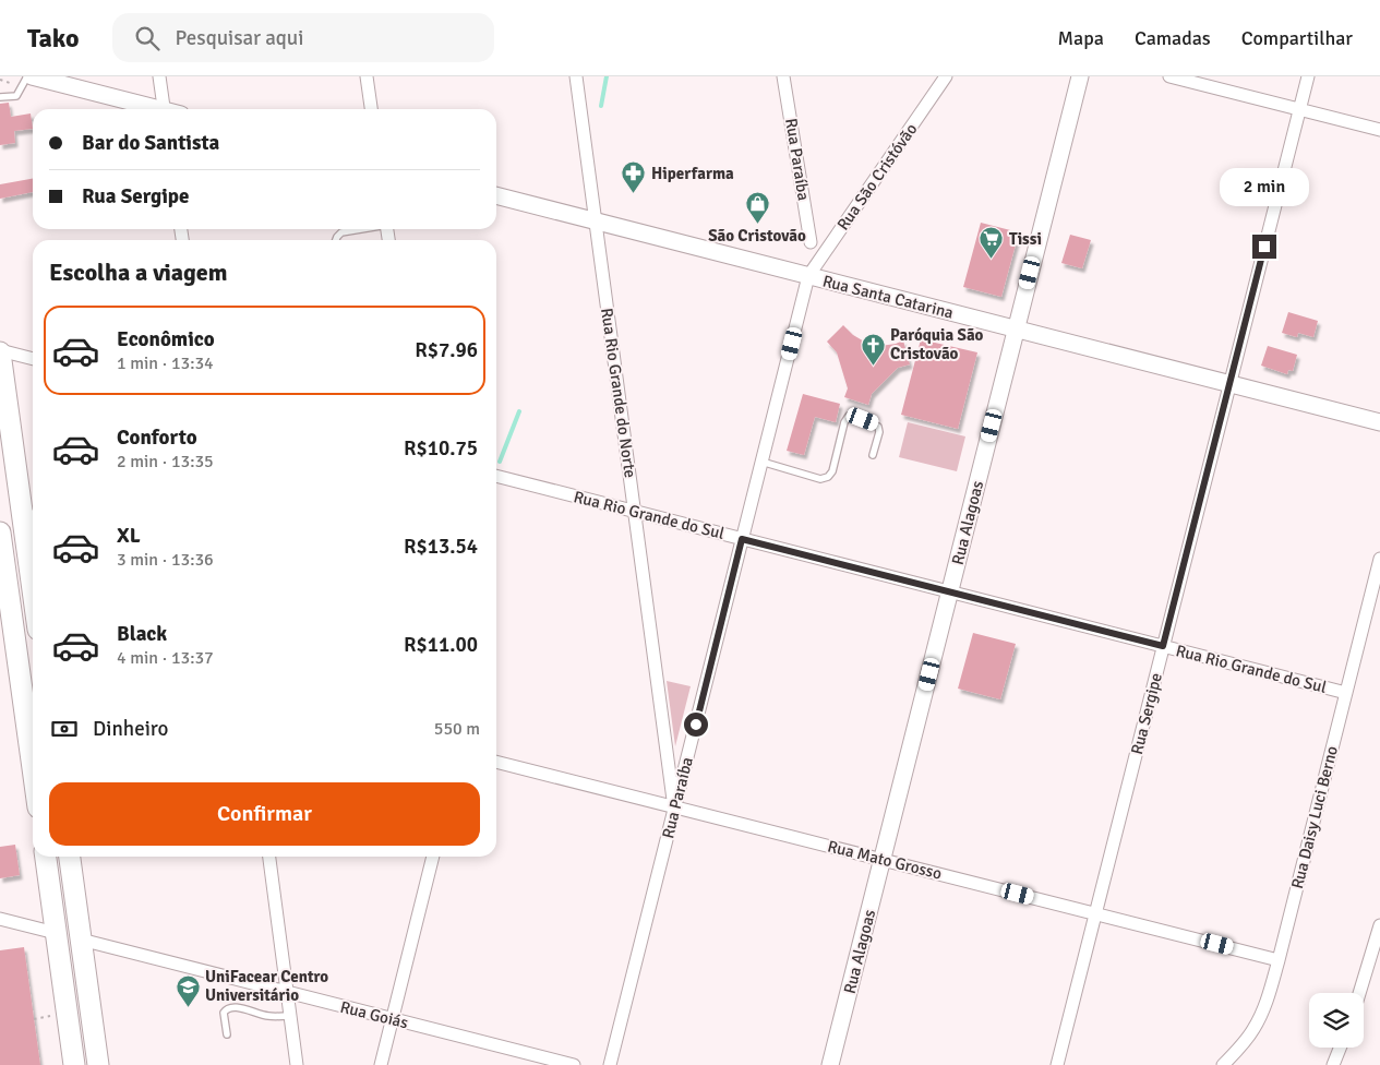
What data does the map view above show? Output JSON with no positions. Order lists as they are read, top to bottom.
{
  "streets": {
    "street": [
      "Rua Paraíba",
      "Rua São Cristóvão",
      "Rua Santa Catarina",
      "Rua Rio Grande do Norte",
      "Rua Rio Grande do Sul",
      "Rua Alagoas",
      "Rua Sergipe",
      "Rua Daisy Luci Berno",
      "Rua Mato Grosso",
      "Rua Goiás"
    ]
  },
  "crossings": [
    ["Rua Paraíba", "Rua São Cristóvão"],
    ["Rua Paraíba", "Rua Santa Catarina"],
    ["Rua Paraíba", "Rua Rio Grande do Norte"],
    ["Rua Paraíba", "Rua Rio Grande do Sul"],
    ["Rua Paraíba", "Rua Mato Grosso"],
    ["Rua São Cristóvão", "Rua Santa Catarina"],
    ["Rua Santa Catarina", "Rua Rio Grande do Norte"],
    ["Rua Santa Catarina", "Rua Alagoas"],
    ["Rua Santa Catarina", "Rua Sergipe"],
    ["Rua Rio Grande do Norte", "Rua Rio Grande do Sul"],
    ["Rua Rio Grande do Norte", "Rua Mato Grosso"],
    ["Rua Rio Grande do Sul", "Rua Alagoas"],
    ["Rua Rio Grande do Sul", "Rua Sergipe"],
    ["Rua Rio Grande do Sul", "Rua Daisy Luci Berno"],
    ["Rua Alagoas", "Rua Mato Grosso"],
    ["Rua Sergipe", "Rua Mato Grosso"],
    ["Rua Daisy Luci Berno", "Rua Mato Grosso"]
  ],
  "places": {
    "pharmacy": ["Hiperfarma"],
    "shop": ["São Cristovão"],
    "supermarket": ["Tissi"],
    "church": ["Paróquia São Cristovão"],
    "school or university": ["UniFacear Centro Universitário"]
  },
  "page": {
    "header": "Tako",
    "search": "Pesquisar aqui",
    "nav": ["Mapa", "Camadas", "Compartilhar"],
    "banner": ["Bar do Santista", "Rua Sergipe"],
    "bubble": "2 min",
    "heading": "Escolha a viagem",
    "list": [
      {
        "name": "Econômico",
        "note": "1 min · 13:34",
        "value": "R$7.96"
      },
      {
        "name": "Conforto",
        "note": "2 min · 13:35",
        "value": "R$10.75"
      },
      {
        "name": "XL",
        "note": "3 min · 13:36",
        "value": "R$13.54"
      },
      {
        "name": "Black",
        "note": "4 min · 13:37",
        "value": "R$11.00"
      }
    ],
    "pay": ["Dinheiro", "550 m"],
    "buttons": "Confirmar"
  }
}
